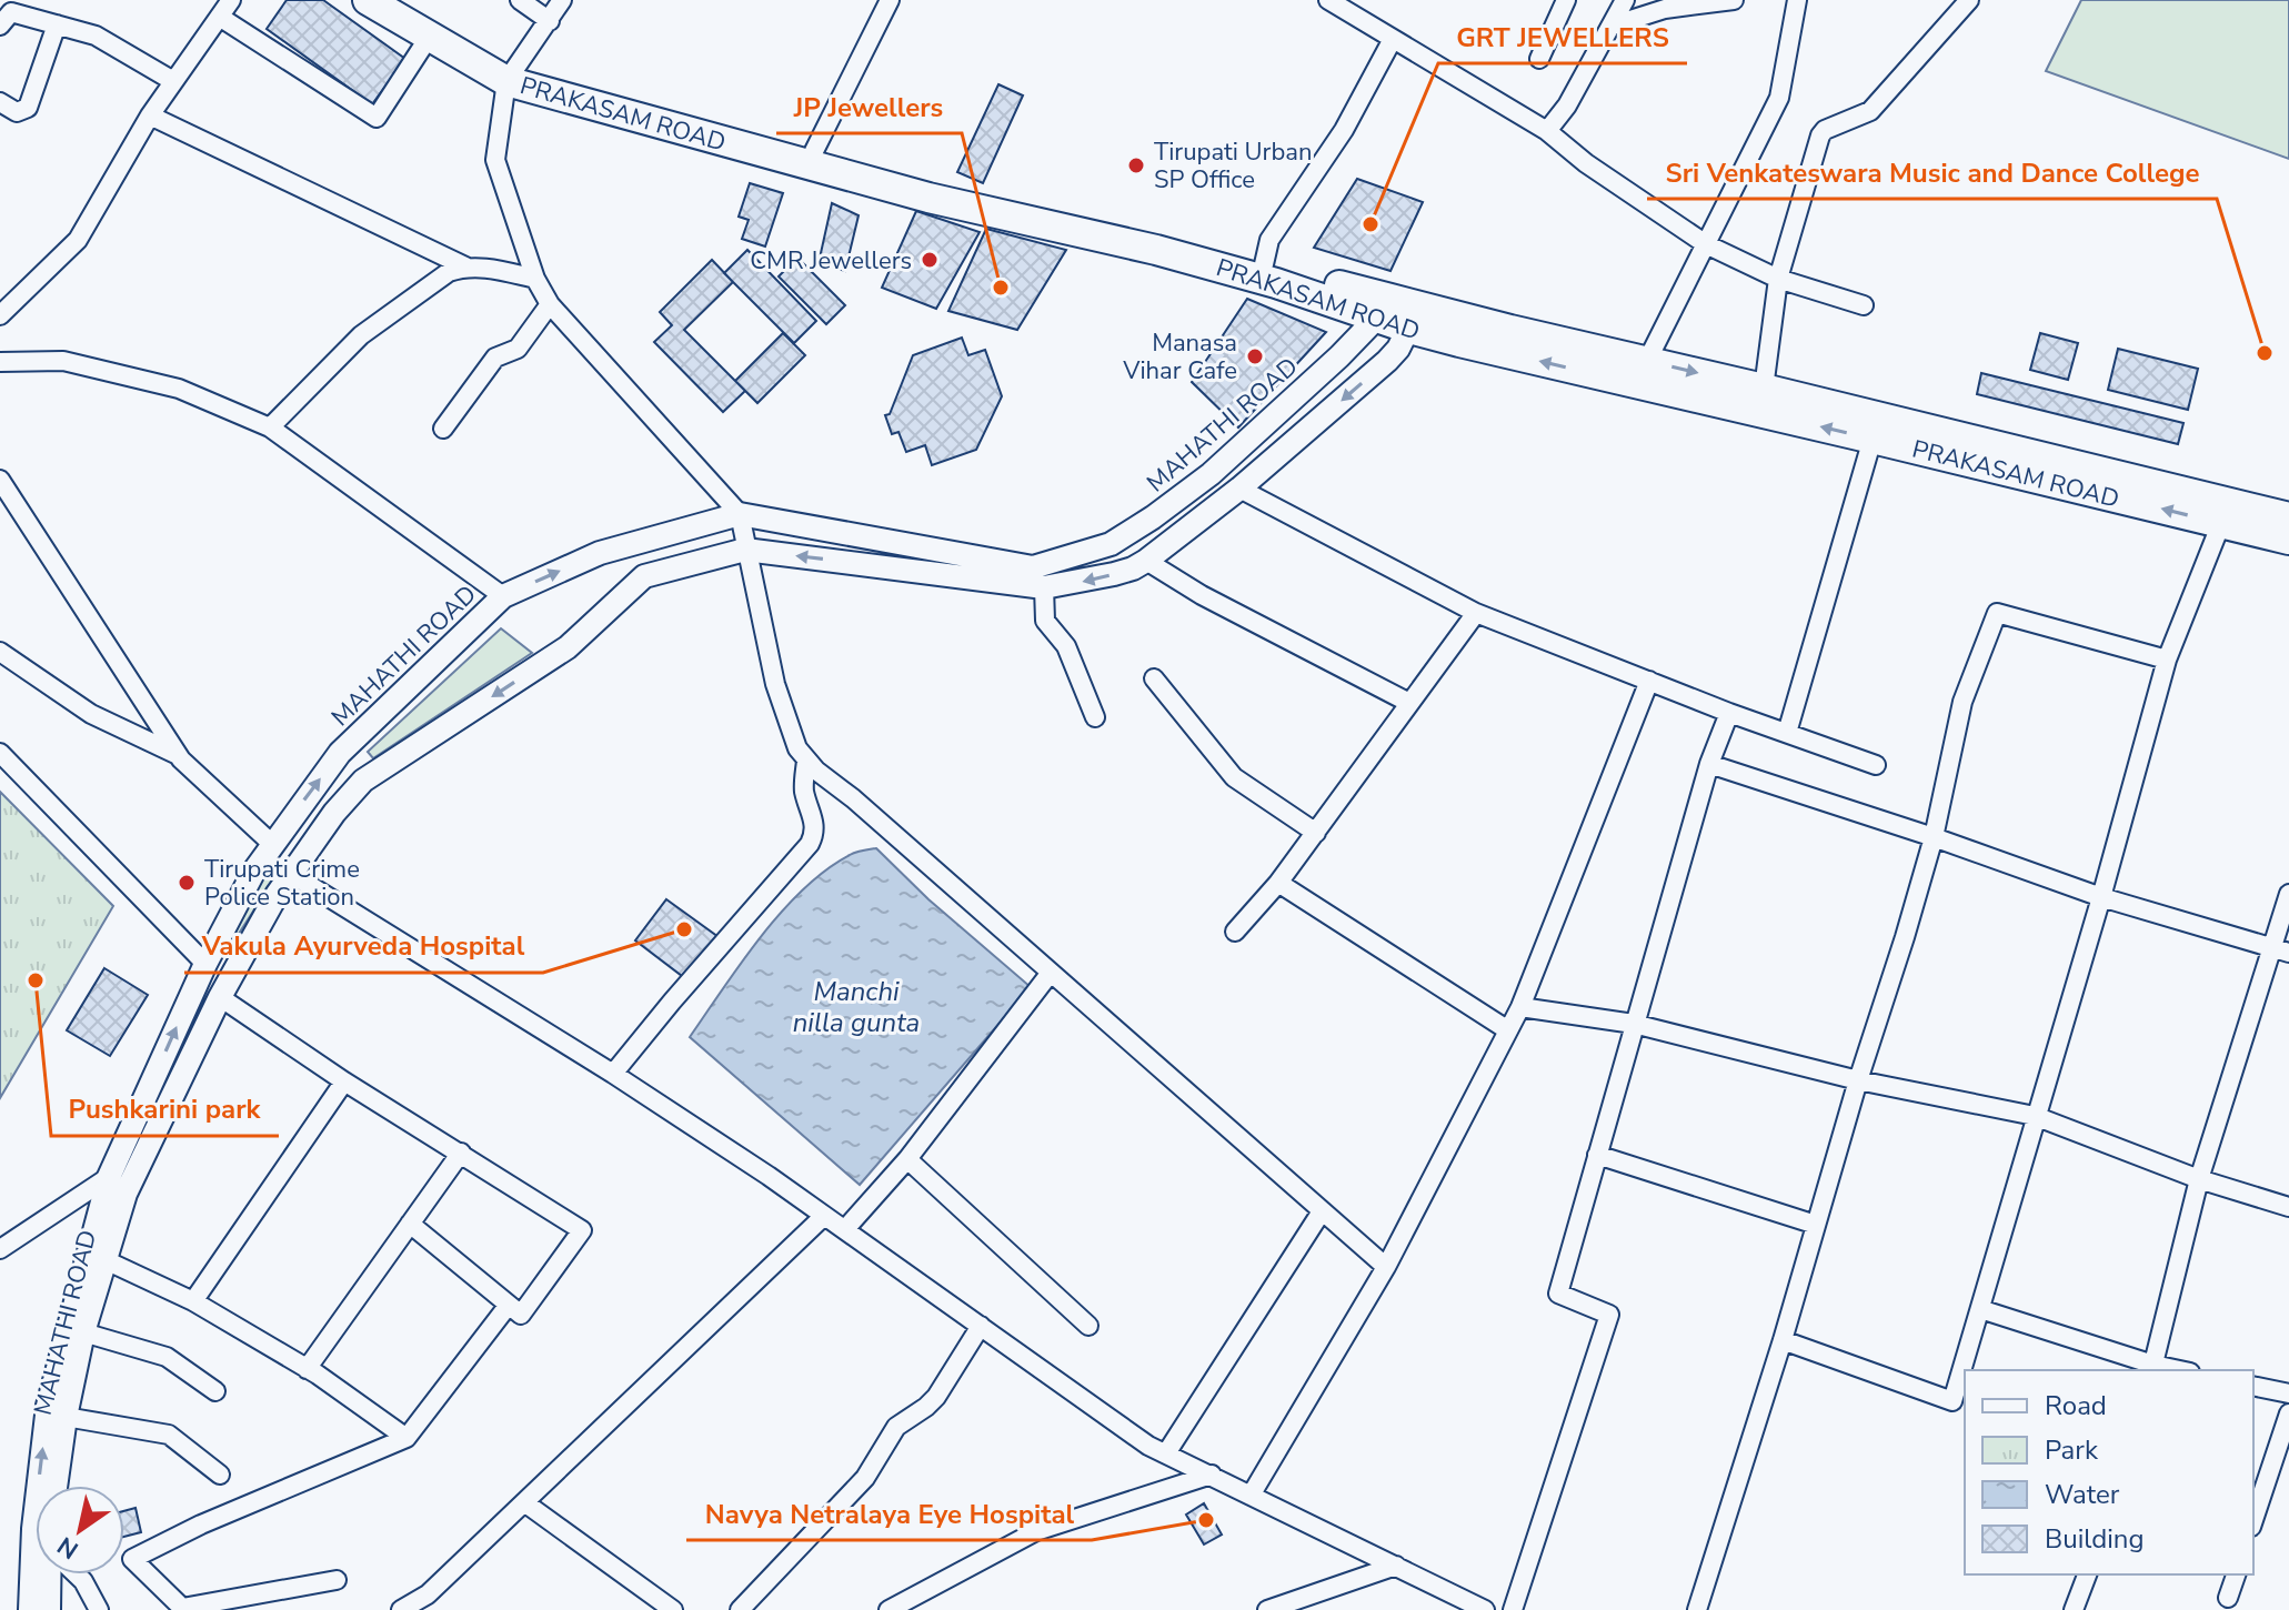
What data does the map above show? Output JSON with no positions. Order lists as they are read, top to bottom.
{
  "streets": {
    "main road": ["PRAKASAM ROAD"],
    "street": ["MAHATHI ROAD"]
  },
  "crossings": [
    ["PRAKASAM ROAD", "MAHATHI ROAD"]
  ],
  "water": ["Manchi nilla gunta"],
  "places": [
    "Tirupati Urban SP Office",
    "GRT JEWELLERS",
    "CMR Jewellers",
    "JP Jewellers",
    "Sri Venkateswara Music and Dance College",
    "Manasa Vihar Cafe",
    "Tirupati Crime Police Station",
    "Vakula Ayurveda Hospital",
    "Pushkarini park",
    "Navya Netralaya Eye Hospital"
  ],
  "legend": [
    "Road",
    "Park",
    "Water",
    "Building"
  ],
  "north": "bottom left"
}
